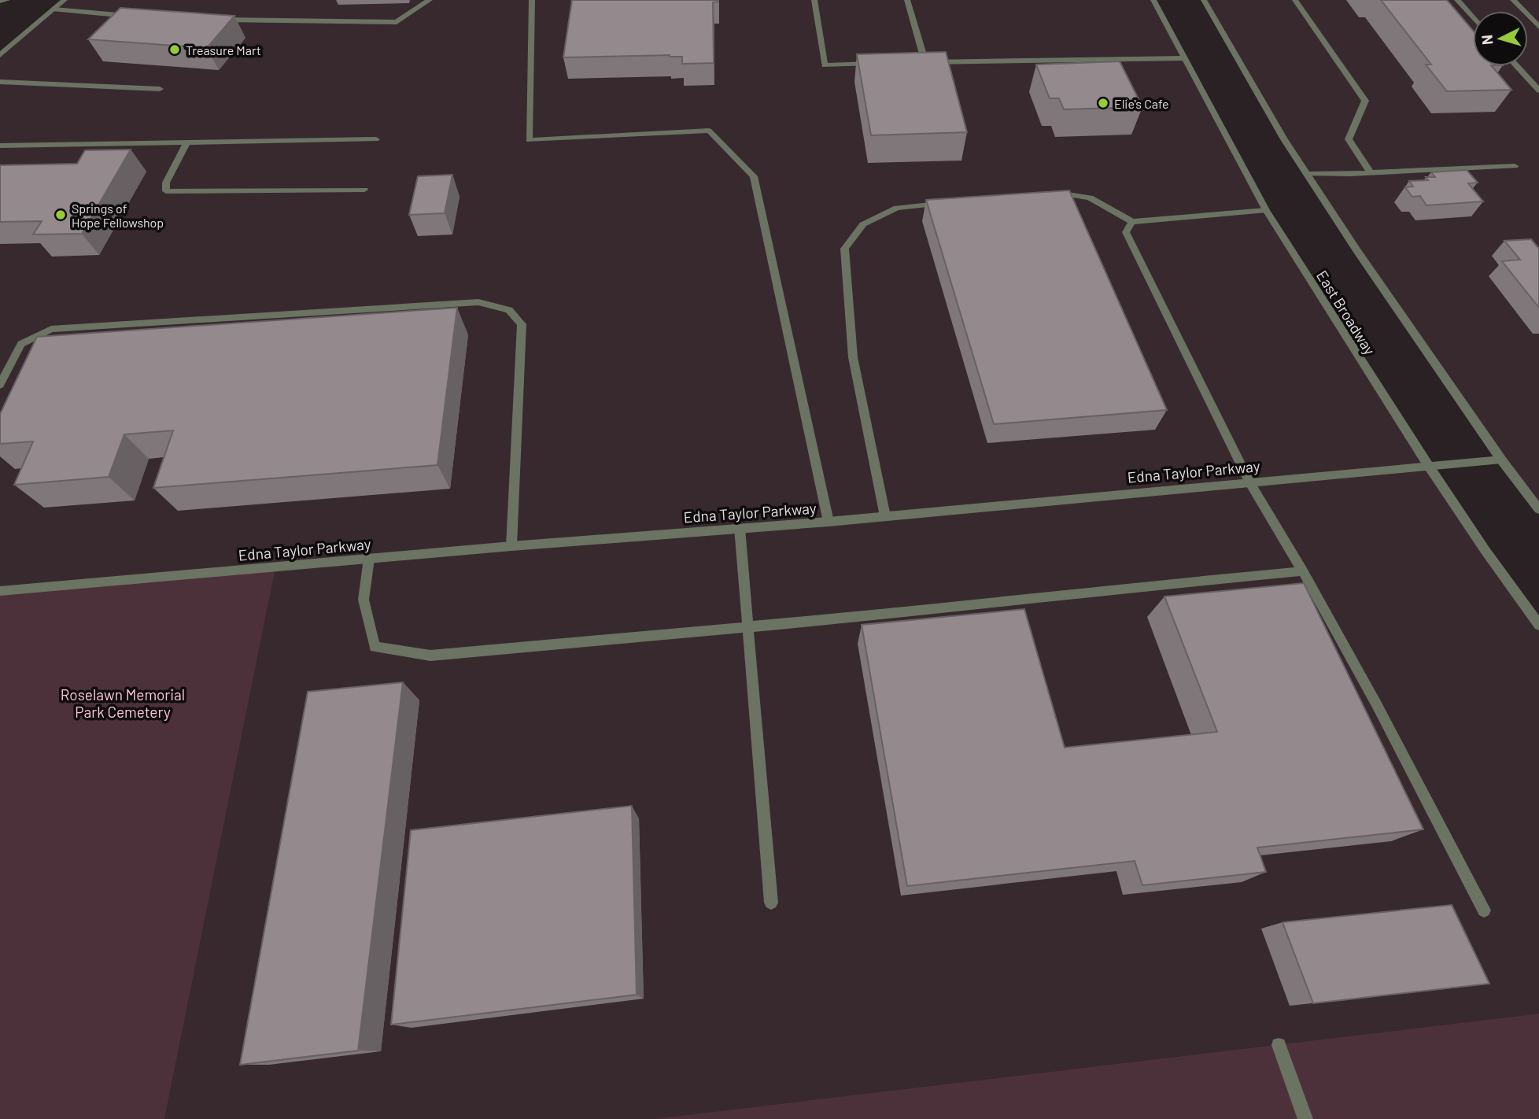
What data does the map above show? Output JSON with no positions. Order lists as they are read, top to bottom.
{
  "streets": {
    "street": ["East Broadway", "Edna Taylor Parkway"]
  },
  "crossings": [
    ["East Broadway", "Edna Taylor Parkway"]
  ],
  "parks": ["Roselawn Memorial Park Cemetery"],
  "places": ["Treasure Mart", "Elie's Cafe", "Springs of Hope Fellowshop"],
  "north": "left"
}
